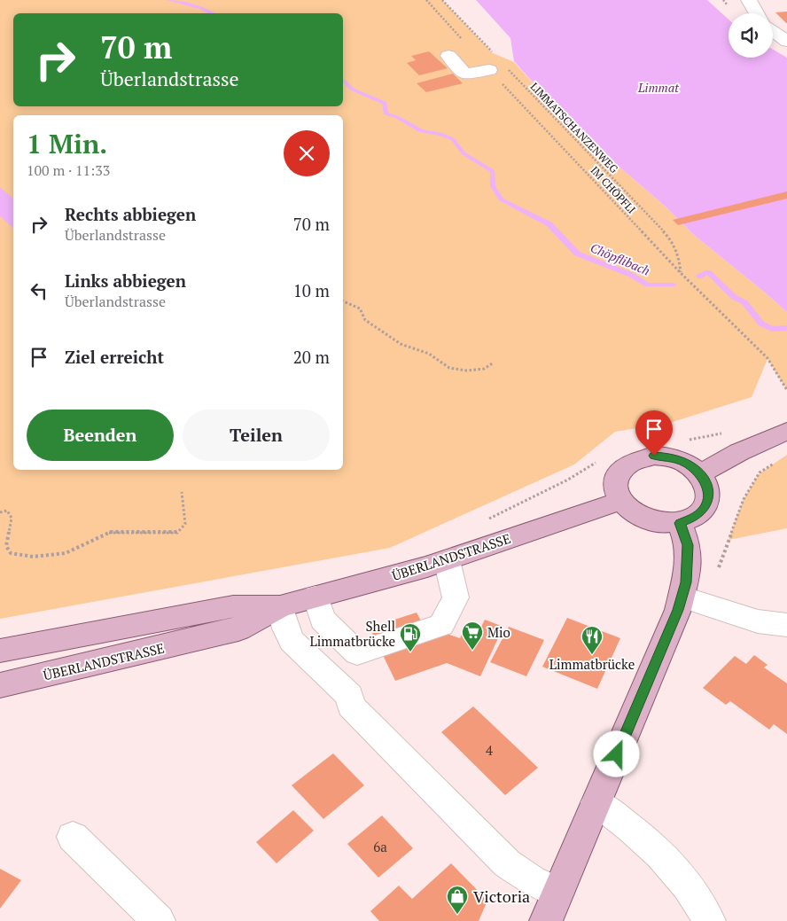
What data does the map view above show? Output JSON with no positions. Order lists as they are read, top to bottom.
{
  "streets": {
    "main road": ["ÜBERLANDSTRASSE"],
    "path": ["LIMMATSCHANZENWEG", "IM CHÖPFLI"]
  },
  "crossings": [
    ["LIMMATSCHANZENWEG", "IM CHÖPFLI"]
  ],
  "water": ["Limmat", "Chöpflibach"],
  "places": {
    "supermarket": ["Mio"],
    "fuel station": ["Shell Limmatbrücke"],
    "restaurant": ["Limmatbrücke"],
    "shop": ["Victoria"]
  },
  "house_numbers": ["4", "6a"],
  "page": {
    "turn": ["70 m", "Überlandstrasse"],
    "heading": ["1 Min.", "100 m · 11:33"],
    "list": [
      {
        "name": "Rechts abbiegen",
        "note": "Überlandstrasse",
        "value": "70 m"
      },
      {
        "name": "Links abbiegen",
        "note": "Überlandstrasse",
        "value": "10 m"
      },
      {
        "name": "Ziel erreicht",
        "value": "20 m"
      }
    ],
    "buttons": ["Beenden", "Teilen"]
  }
}
